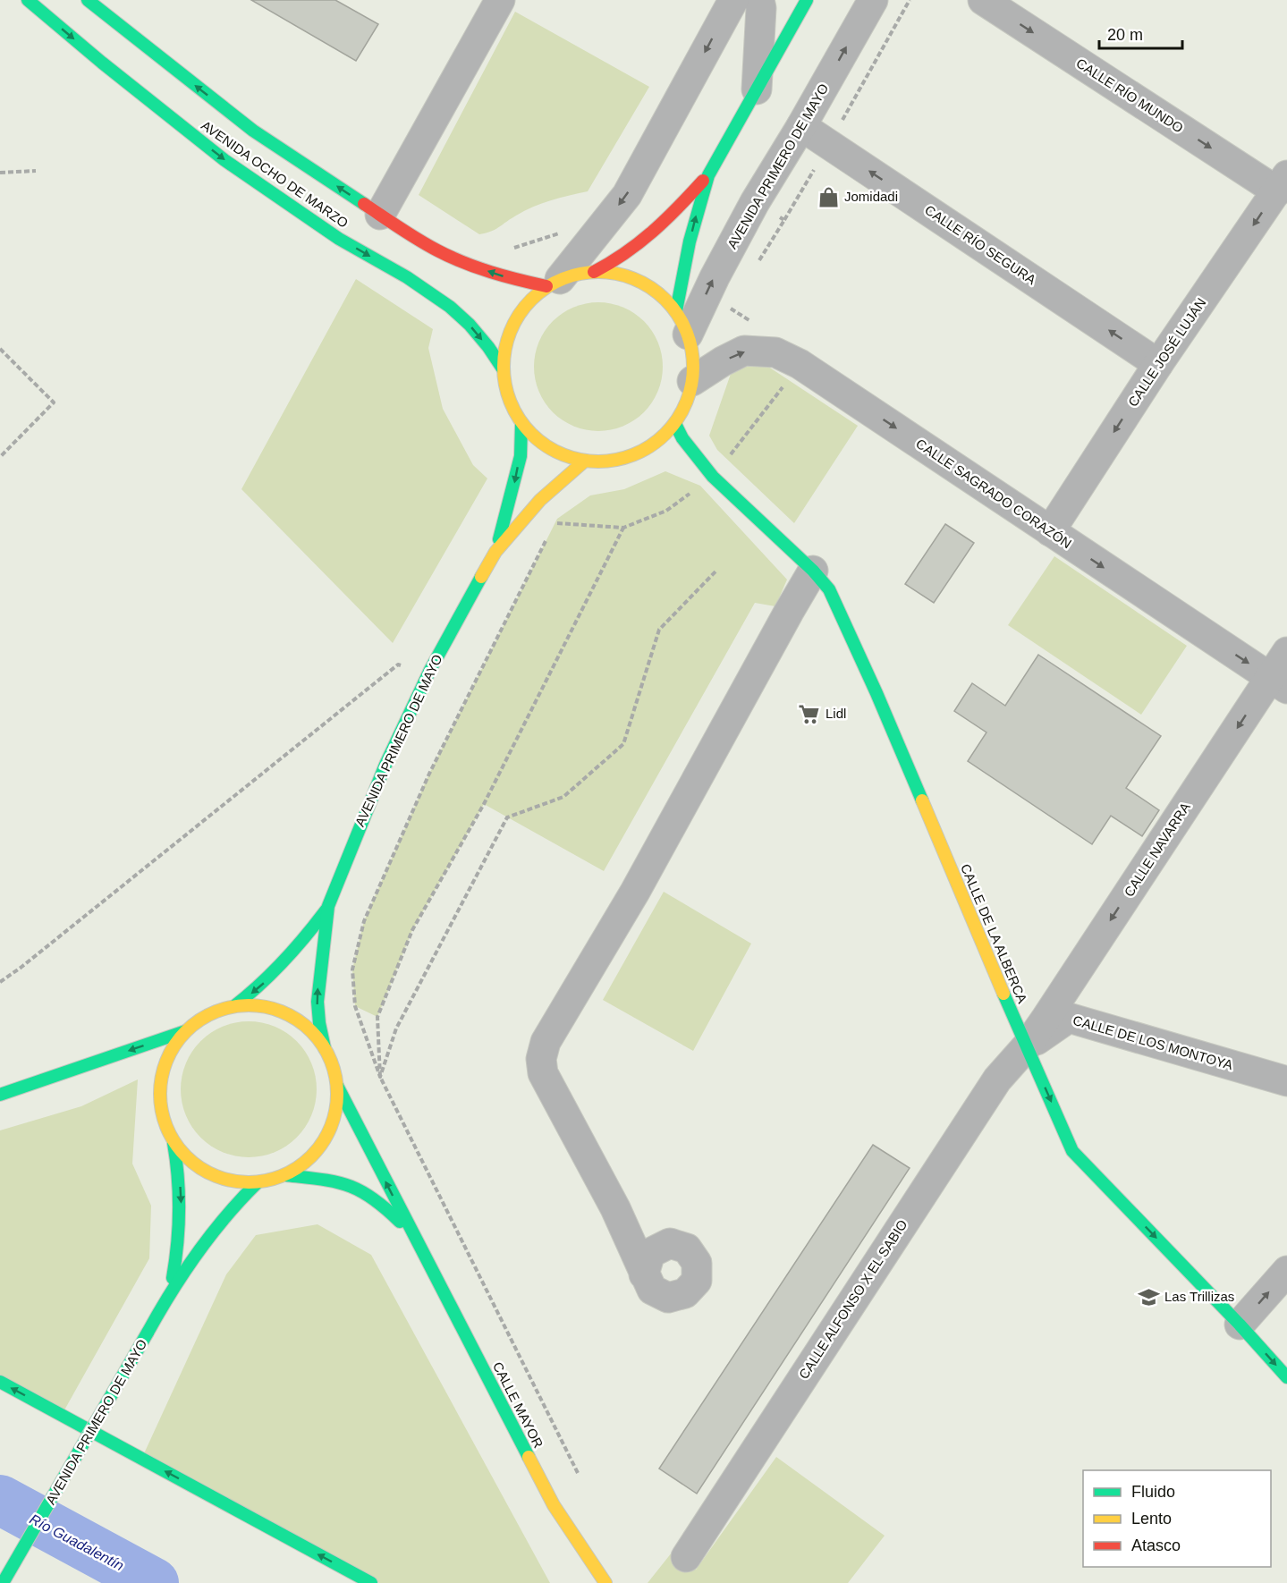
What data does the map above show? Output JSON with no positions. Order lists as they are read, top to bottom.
{
  "streets": {
    "main road": [
      "AVENIDA PRIMERO DE MAYO",
      "AVENIDA OCHO DE MARZO",
      "CALLE DE LA ALBERCA",
      "CALLE MAYOR"
    ],
    "street": [
      "CALLE RÍO MUNDO",
      "CALLE RÍO SEGURA",
      "CALLE JOSÉ LUJÁN",
      "CALLE SAGRADO CORAZÓN",
      "CALLE NAVARRA",
      "CALLE DE LOS MONTOYA",
      "CALLE ALFONSO X EL SABIO"
    ]
  },
  "crossings": [
    ["CALLE RÍO MUNDO", "CALLE JOSÉ LUJÁN"],
    ["AVENIDA PRIMERO DE MAYO", "AVENIDA OCHO DE MARZO"],
    ["AVENIDA PRIMERO DE MAYO", "CALLE RÍO SEGURA"],
    ["AVENIDA PRIMERO DE MAYO", "CALLE SAGRADO CORAZÓN"],
    ["AVENIDA PRIMERO DE MAYO", "CALLE DE LA ALBERCA"],
    ["AVENIDA PRIMERO DE MAYO", "CALLE MAYOR"],
    ["AVENIDA OCHO DE MARZO", "CALLE SAGRADO CORAZÓN"],
    ["AVENIDA OCHO DE MARZO", "CALLE DE LA ALBERCA"],
    ["CALLE RÍO SEGURA", "CALLE JOSÉ LUJÁN"],
    ["CALLE JOSÉ LUJÁN", "CALLE SAGRADO CORAZÓN"],
    ["CALLE SAGRADO CORAZÓN", "CALLE NAVARRA"],
    ["CALLE SAGRADO CORAZÓN", "CALLE DE LA ALBERCA"],
    ["CALLE NAVARRA", "CALLE DE LA ALBERCA"],
    ["CALLE NAVARRA", "CALLE DE LOS MONTOYA"],
    ["CALLE NAVARRA", "CALLE ALFONSO X EL SABIO"],
    ["CALLE DE LA ALBERCA", "CALLE DE LOS MONTOYA"],
    ["CALLE DE LA ALBERCA", "CALLE ALFONSO X EL SABIO"],
    ["CALLE DE LOS MONTOYA", "CALLE ALFONSO X EL SABIO"]
  ],
  "one_way": [
    "CALLE RÍO MUNDO",
    "CALLE RÍO SEGURA",
    "CALLE JOSÉ LUJÁN",
    "CALLE SAGRADO CORAZÓN",
    "CALLE NAVARRA",
    "CALLE DE LA ALBERCA"
  ],
  "water": ["Río Guadalentín"],
  "places": {
    "shop": ["Jomidadi"],
    "supermarket": ["Lidl"],
    "school or university": ["Las Trillizas"]
  },
  "legend": ["Fluido", "Lento", "Atasco"],
  "scale_bar": "20 m"
}
